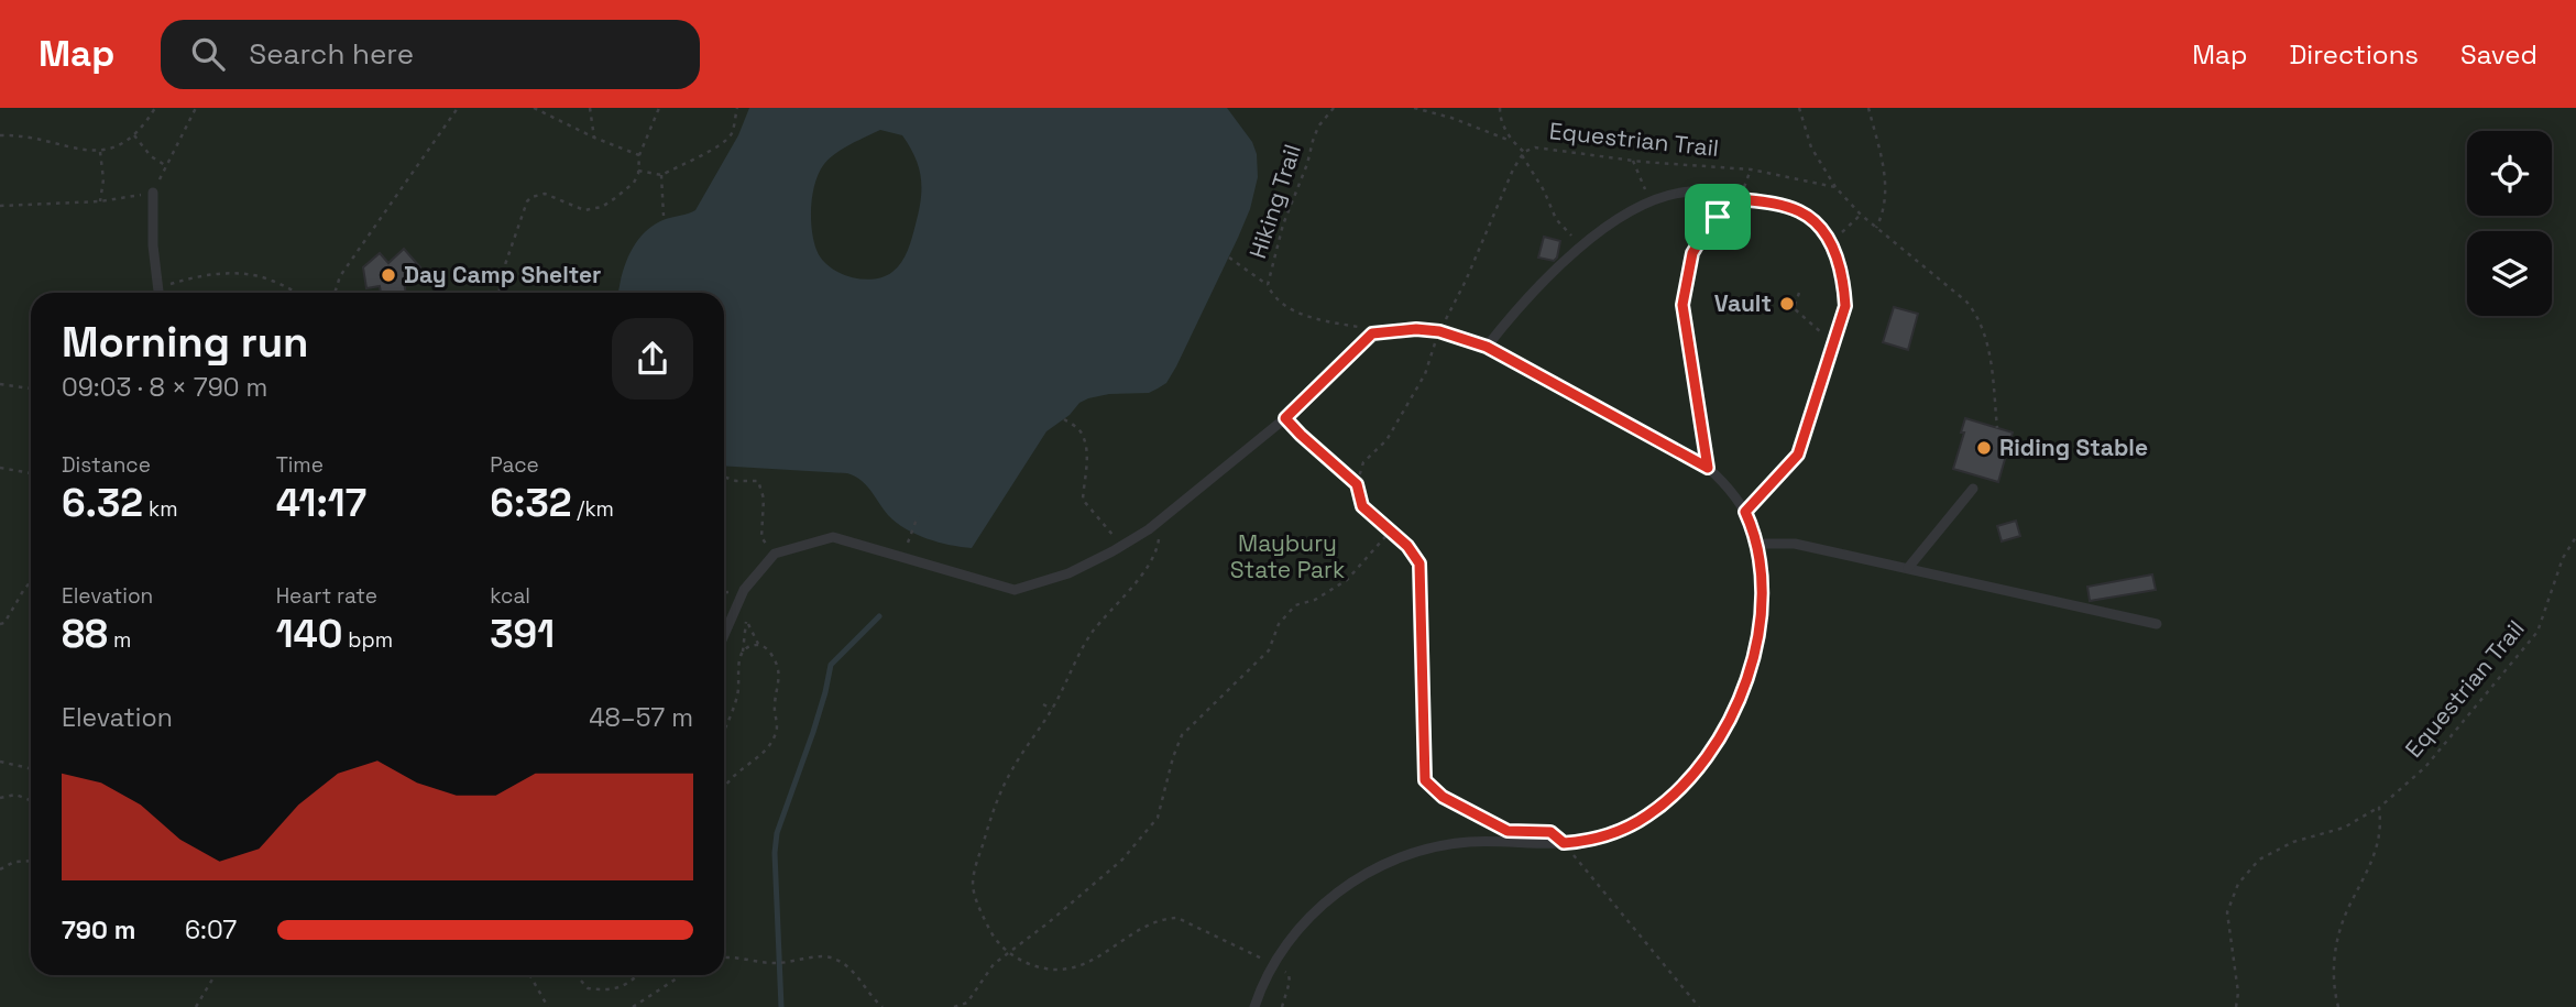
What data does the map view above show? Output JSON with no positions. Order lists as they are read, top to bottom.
{
  "streets": {
    "path": ["Equestrian Trail", "Hiking Trail"]
  },
  "parks": ["Maybury State Park"],
  "places": ["Day Camp Shelter", "Vault", "Riding Stable"],
  "page": {
    "header": "Map",
    "search": "Search here",
    "nav": ["Map", "Directions", "Saved"],
    "heading": ["Morning run", "09:03 · 8 × 790 m"],
    "stats": [
      ["Distance", "6.32 km"],
      ["Time", "41:17"],
      ["Pace", "6:32 /km"],
      ["Elevation", "88 m"],
      ["Heart rate", "140 bpm"],
      ["kcal", "391"]
    ],
    "chart": ["Elevation", "48–57 m"],
    "list": [
      {
        "name": "790 m",
        "note": "6:07"
      }
    ]
  }
}
